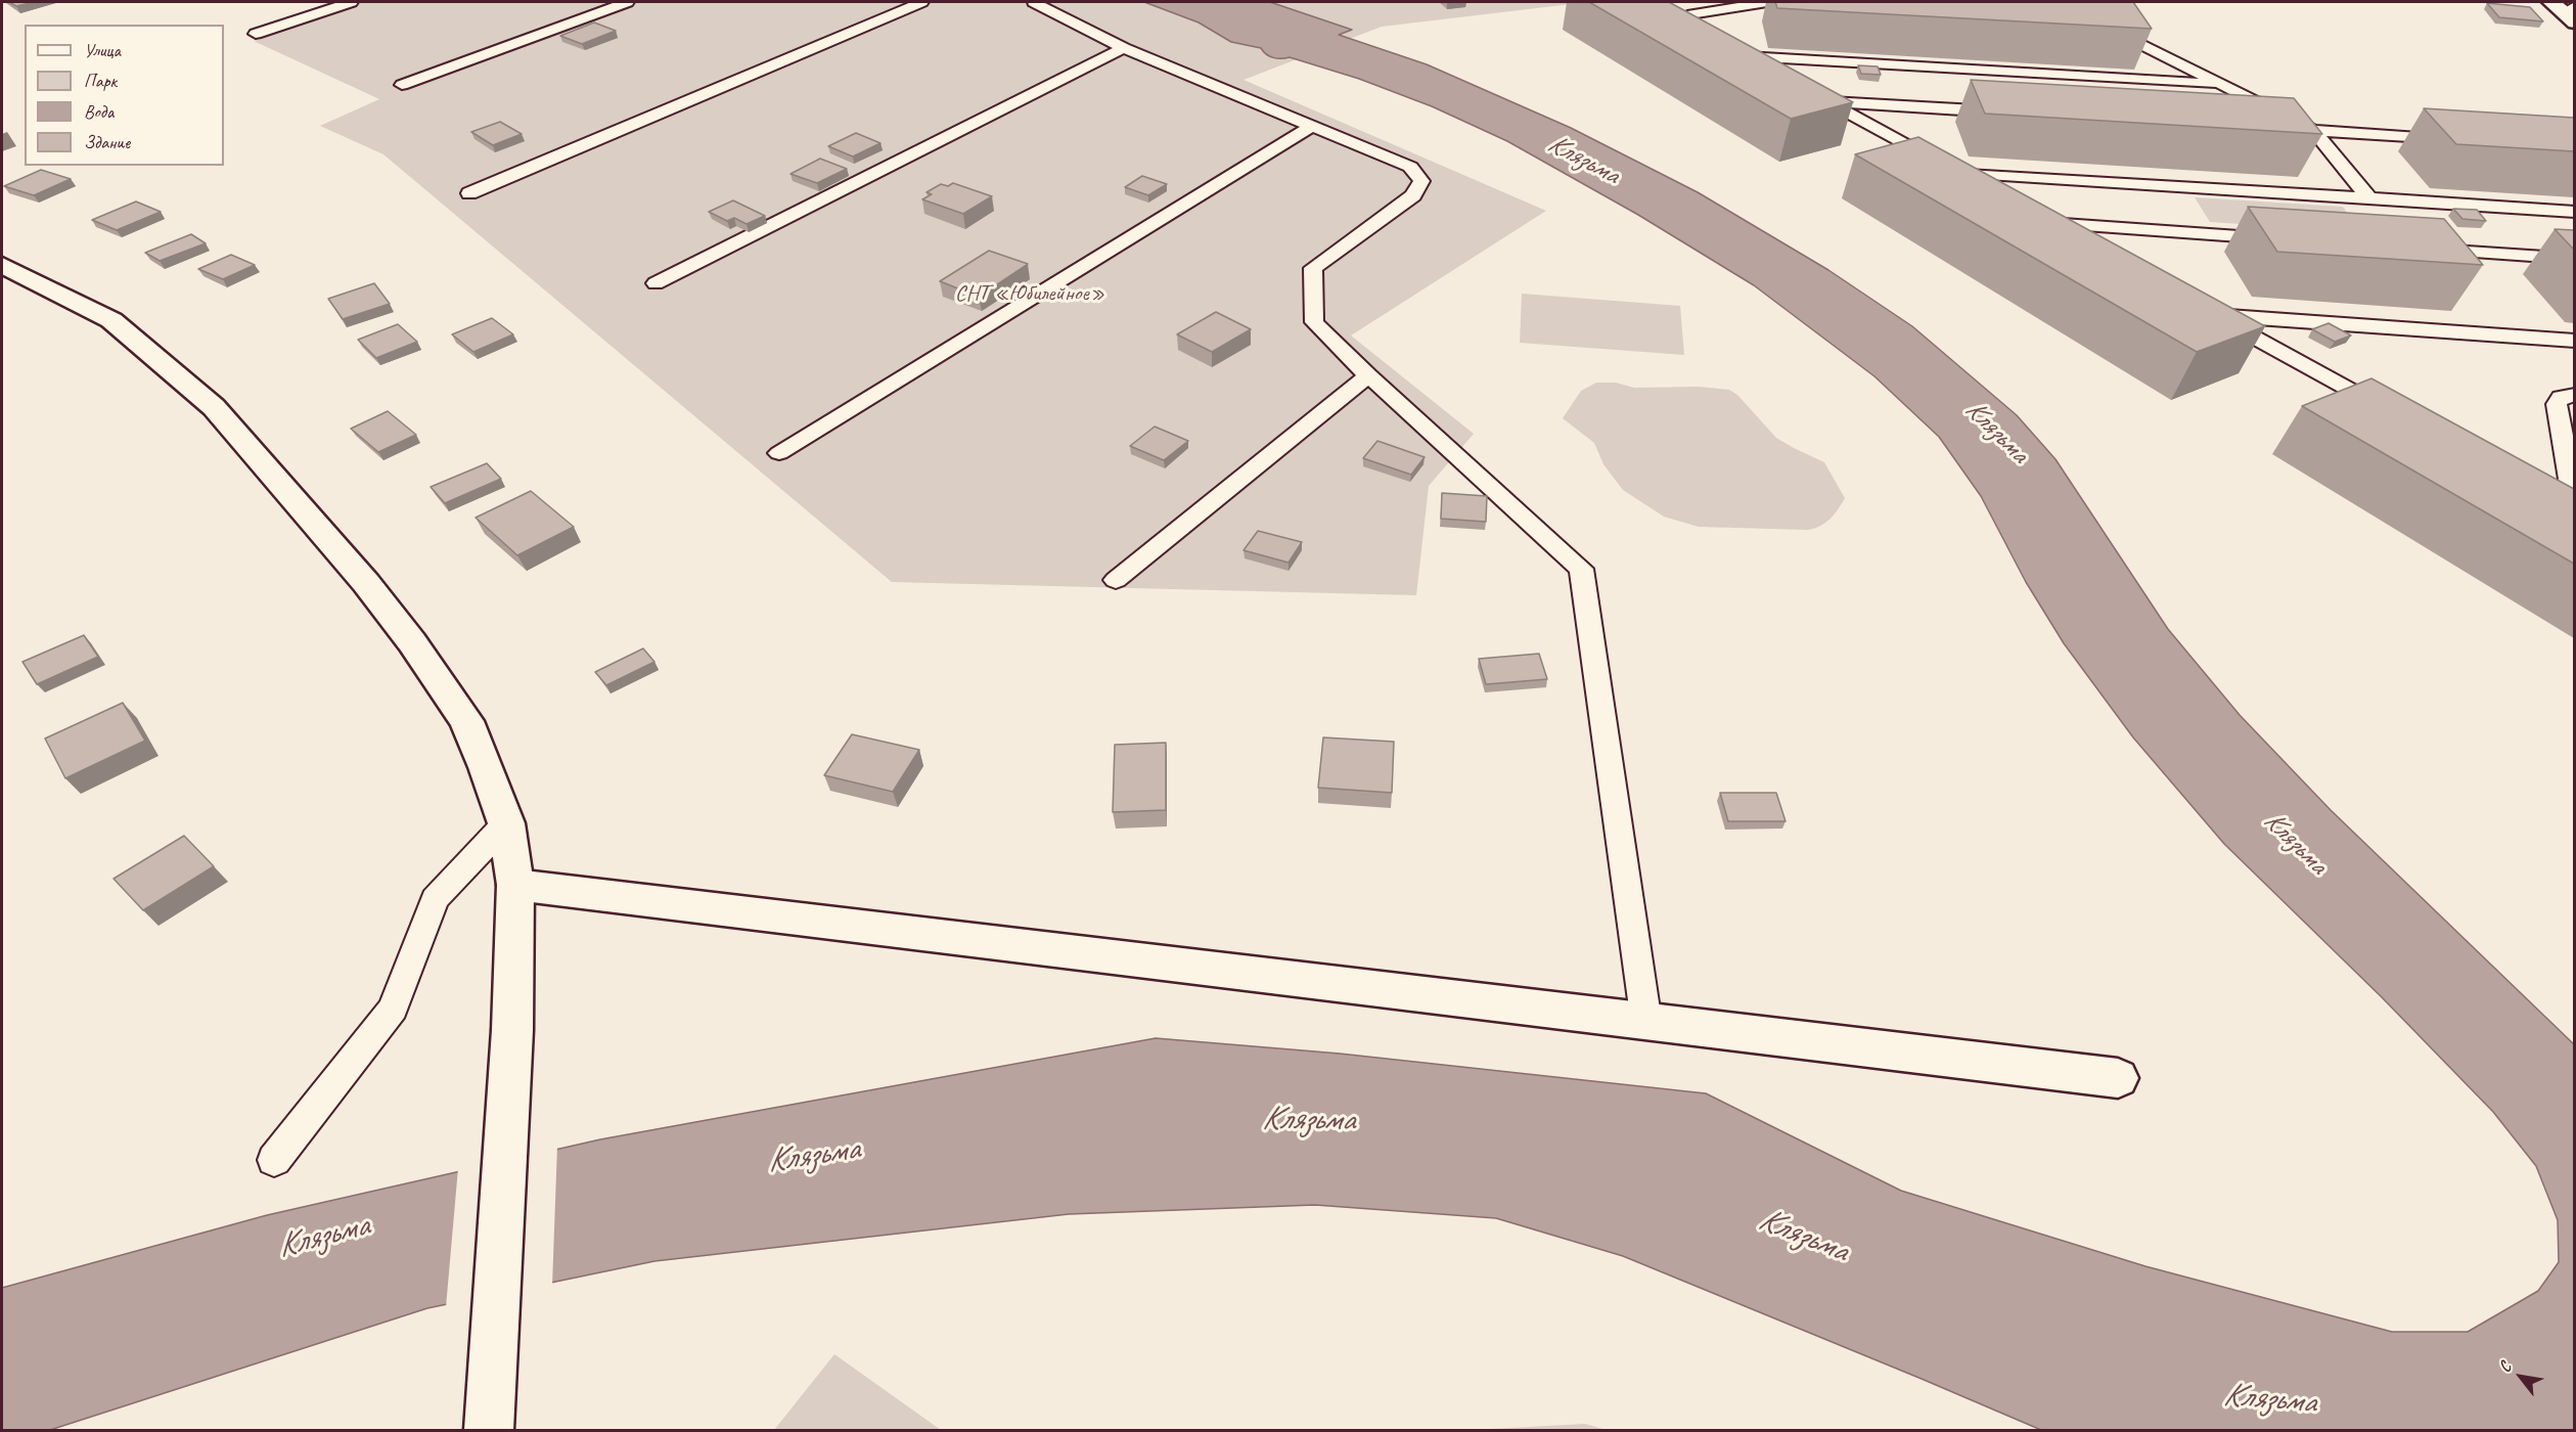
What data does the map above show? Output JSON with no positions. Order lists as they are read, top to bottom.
{
  "water": ["Клязьма"],
  "parks": ["СНТ «Юбилейное»"],
  "legend": [
    "Улица",
    "Парк",
    "Вода",
    "Здание"
  ],
  "north": "top left"
}
